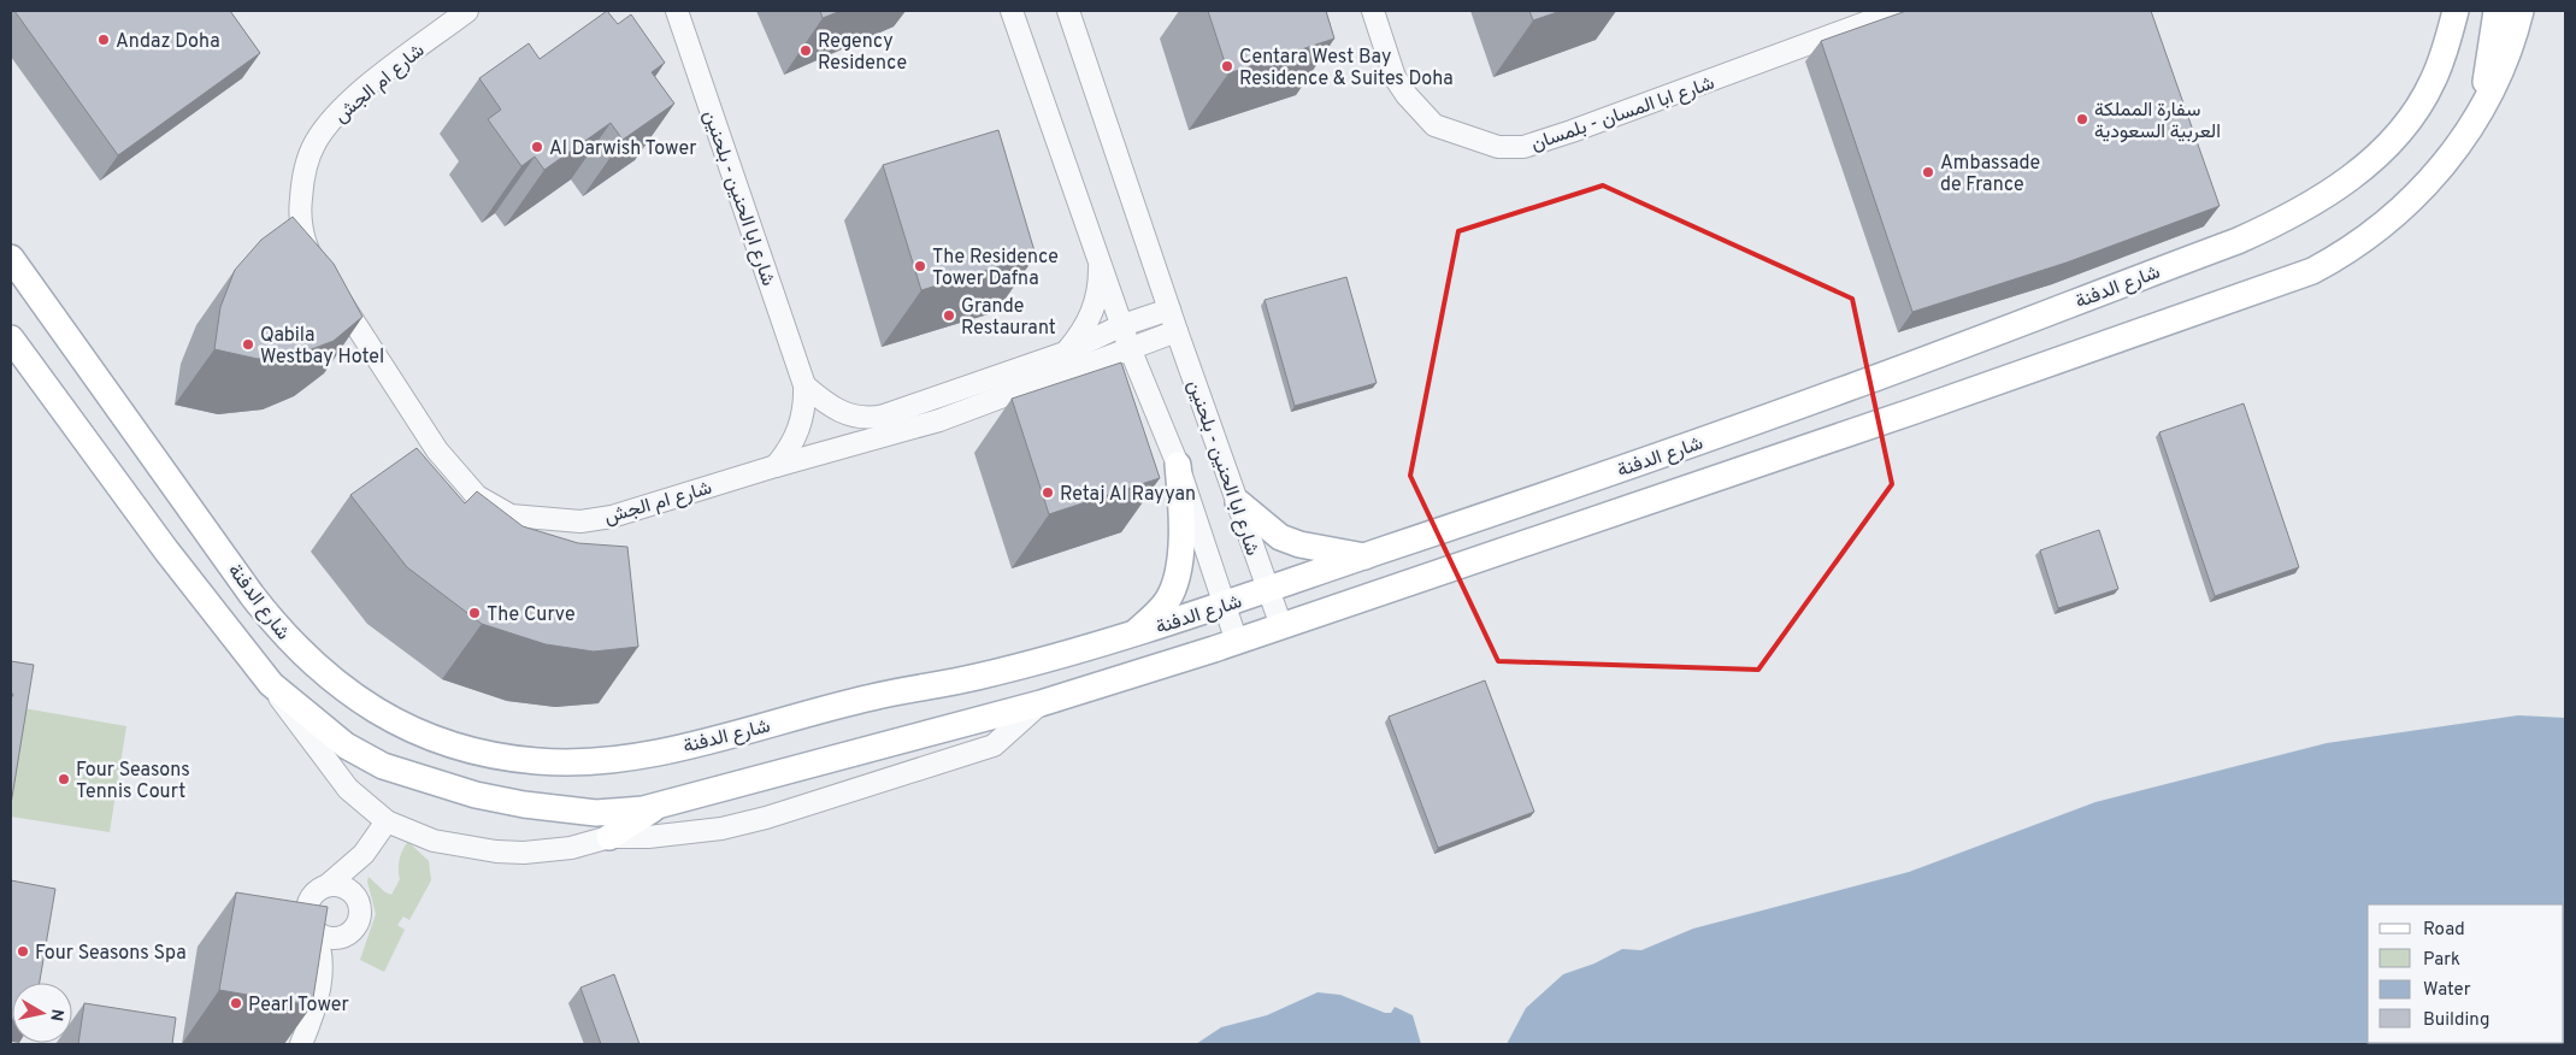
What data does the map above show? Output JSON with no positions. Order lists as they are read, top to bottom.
{
  "streets": {
    "main road": ["شارع الدفنة"],
    "street": ["شارع ام الجش", "شارع ابا المسان - بلمسان", "شارع ابا الحنين - بلحنين"]
  },
  "crossings": [
    ["شارع ام الجش", "شارع ابا الحنين - بلحنين"],
    ["شارع ابا الحنين - بلحنين", "شارع الدفنة"]
  ],
  "places": [
    "Andaz Doha",
    "Regency Residence",
    "Centara West Bay Residence & Suites Doha",
    "سفارة المملكة العربية السعودية",
    "Al Darwish Tower",
    "Ambassade de France",
    "The Residence Tower Dafna",
    "Grande Restaurant",
    "Qabila Westbay Hotel",
    "Retaj Al Rayyan",
    "The Curve",
    "Four Seasons Tennis Court",
    "Four Seasons Spa",
    "Pearl Tower"
  ],
  "legend": [
    "Road",
    "Park",
    "Water",
    "Building"
  ],
  "north": "right"
}
